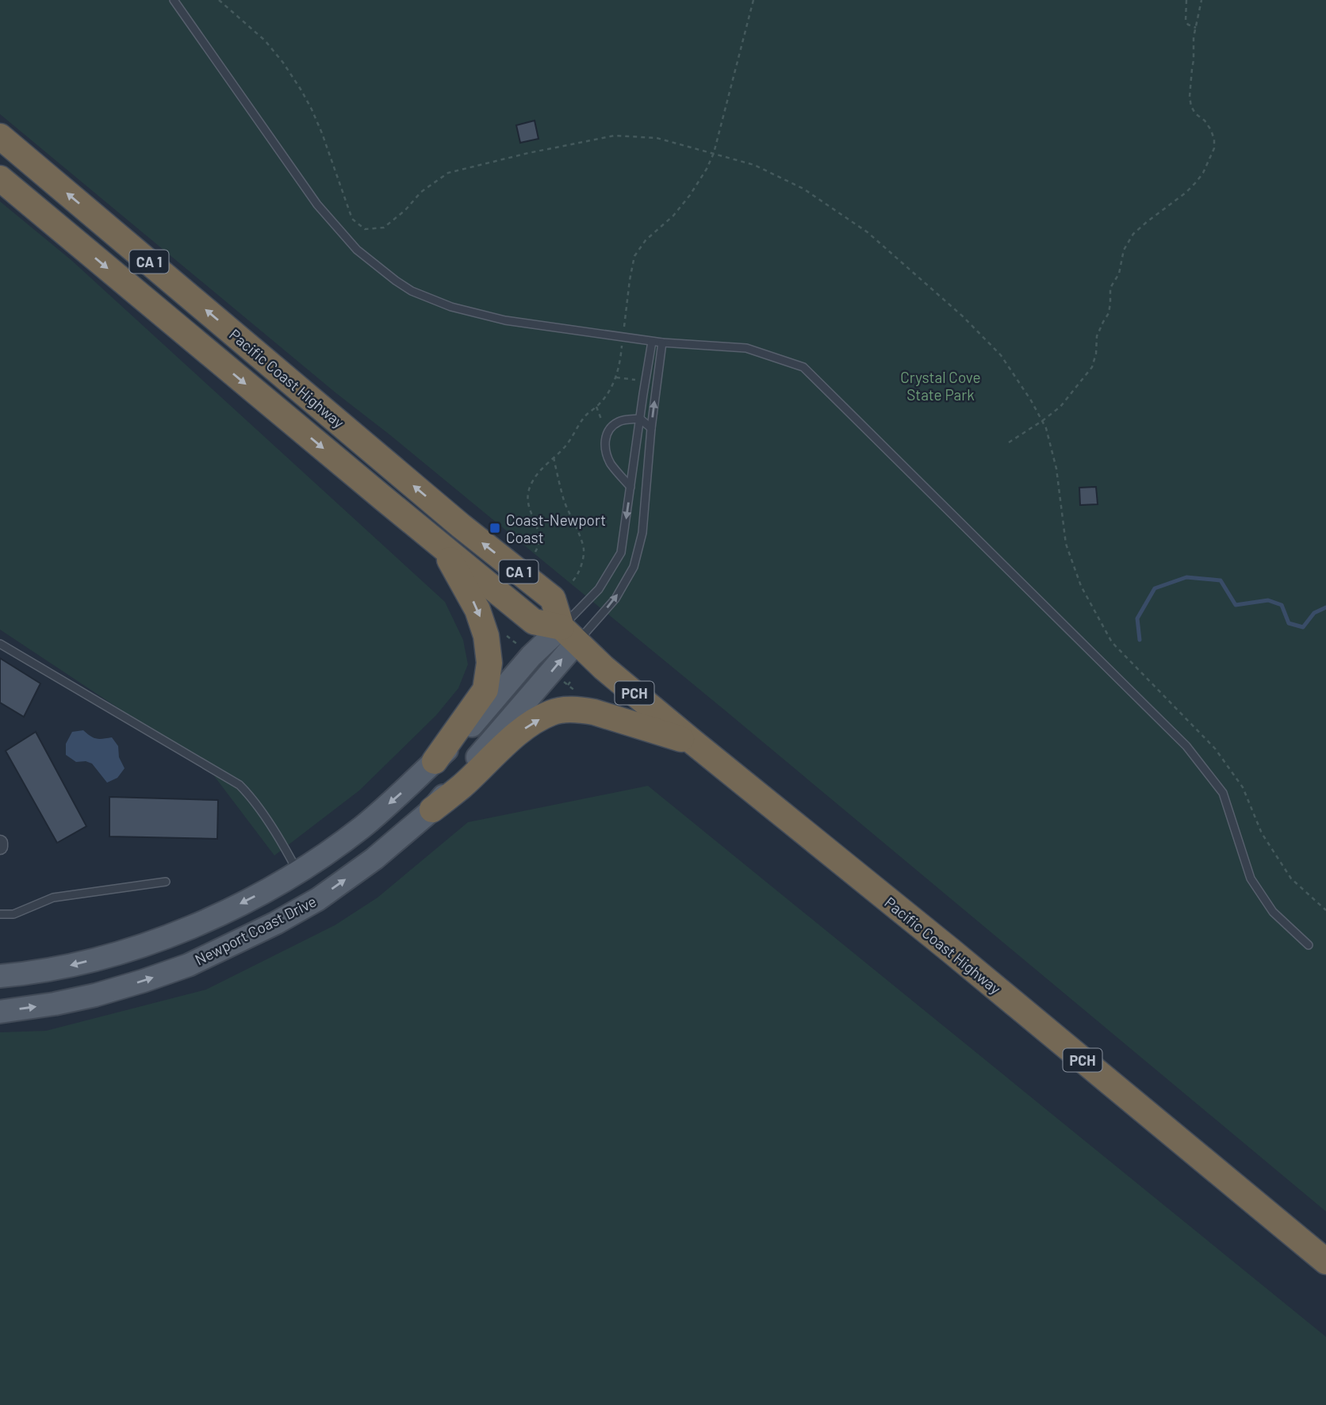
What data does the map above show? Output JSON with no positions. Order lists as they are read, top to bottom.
{
  "streets": {
    "highway": ["CA 1", "Pacific Coast Highway", "PCH"],
    "main road": ["Newport Coast Drive"]
  },
  "crossings": [
    ["Pacific Coast Highway", "Newport Coast Drive"]
  ],
  "parks": ["Crystal Cove State Park"],
  "places": {
    "transit": ["Coast-Newport Coast"]
  }
}
